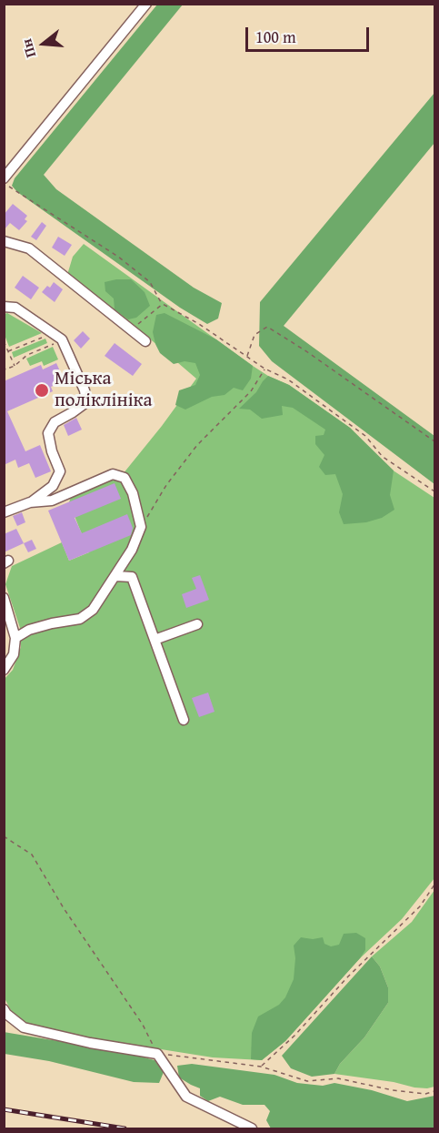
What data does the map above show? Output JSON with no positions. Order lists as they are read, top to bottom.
{
  "places": ["Міська поліклініка"],
  "scale_bar": "100 m",
  "north": "left"
}
